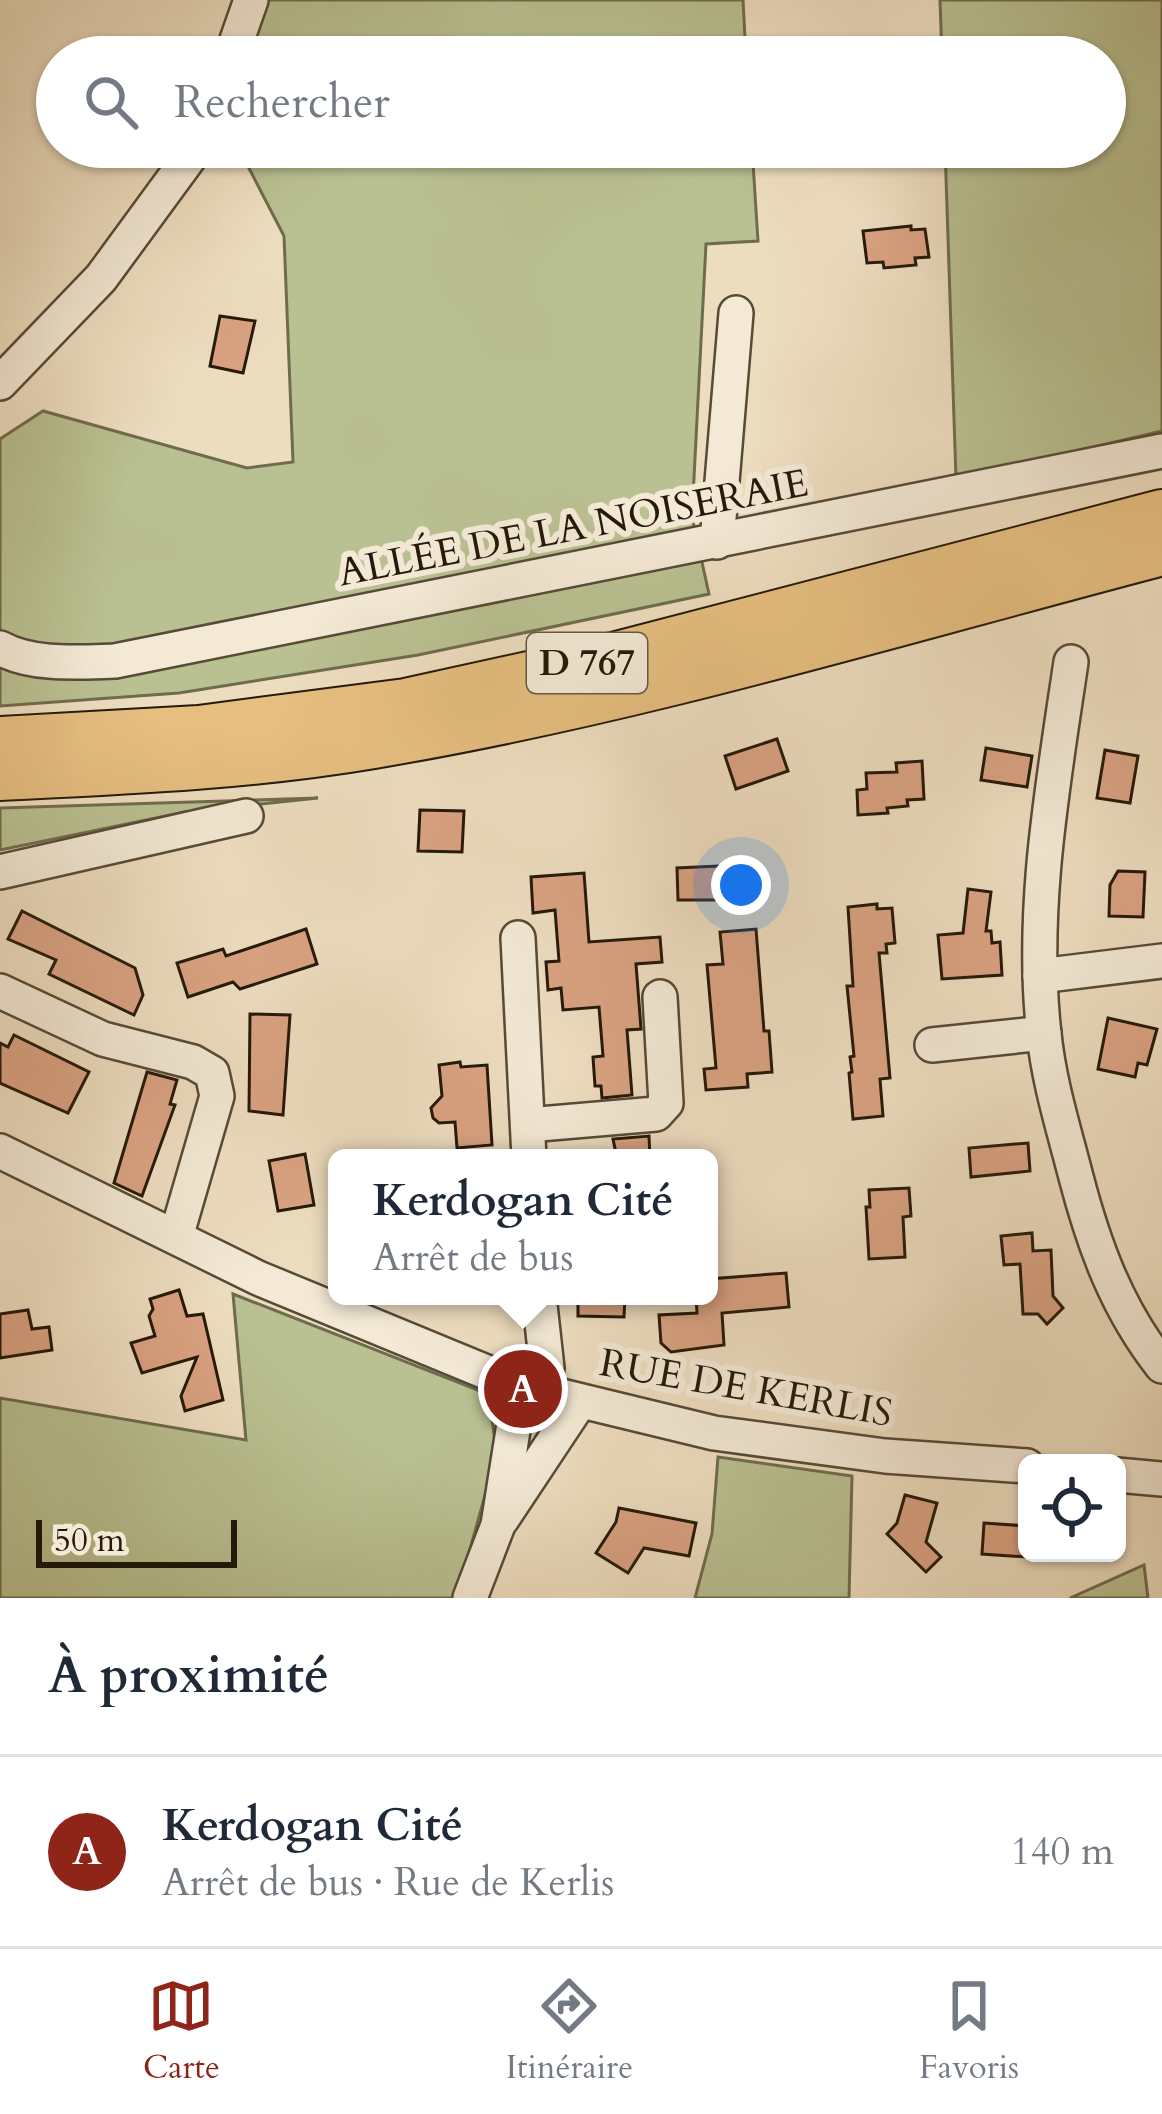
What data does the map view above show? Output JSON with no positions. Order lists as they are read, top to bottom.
{
  "streets": {
    "highway": ["D 767"],
    "street": ["ALLÉE DE LA NOISERAIE", "RUE DE KERLIS"]
  },
  "scale_bar": "50 m",
  "page": {
    "search": "Rechercher",
    "popup": ["Kerdogan Cité", "Arrêt de bus"],
    "pins": "A",
    "scale": "50 m",
    "heading": "À proximité",
    "list": [
      {
        "mark": "A",
        "name": "Kerdogan Cité",
        "note": "Arrêt de bus · Rue de Kerlis",
        "value": "140 m"
      }
    ],
    "nav": ["Carte", "Itinéraire", "Favoris"]
  }
}
